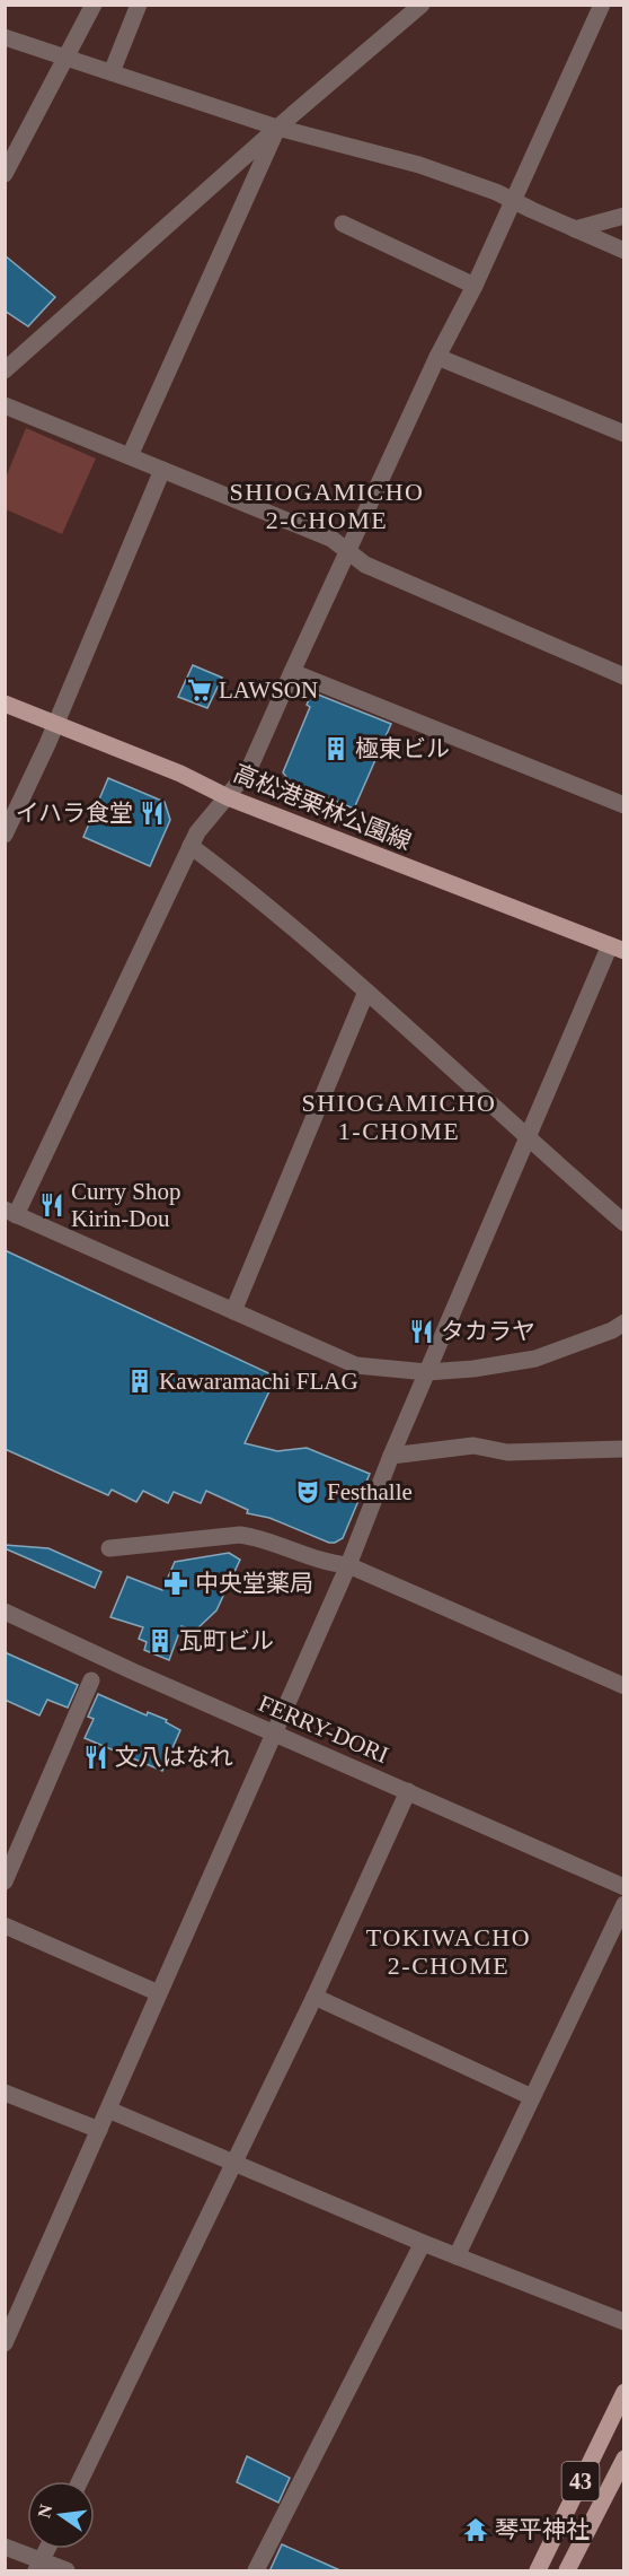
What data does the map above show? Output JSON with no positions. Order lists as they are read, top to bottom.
{
  "streets": {
    "main road": ["高松港栗林公園線", "43"],
    "street": ["FERRY-DORI"]
  },
  "districts": ["SHIOGAMICHO 2-CHOME", "SHIOGAMICHO 1-CHOME", "TOKIWACHO 2-CHOME"],
  "places": {
    "supermarket": ["LAWSON"],
    "building": ["極東ビル", "Kawaramachi FLAG", "瓦町ビル"],
    "restaurant": [
      "イハラ食堂",
      "Curry Shop Kirin-Dou",
      "タカラヤ",
      "文八はなれ"
    ],
    "theatre": ["Festhalle"],
    "pharmacy": ["中央堂薬局"],
    "temple": ["琴平神社"]
  },
  "north": "left"
}
